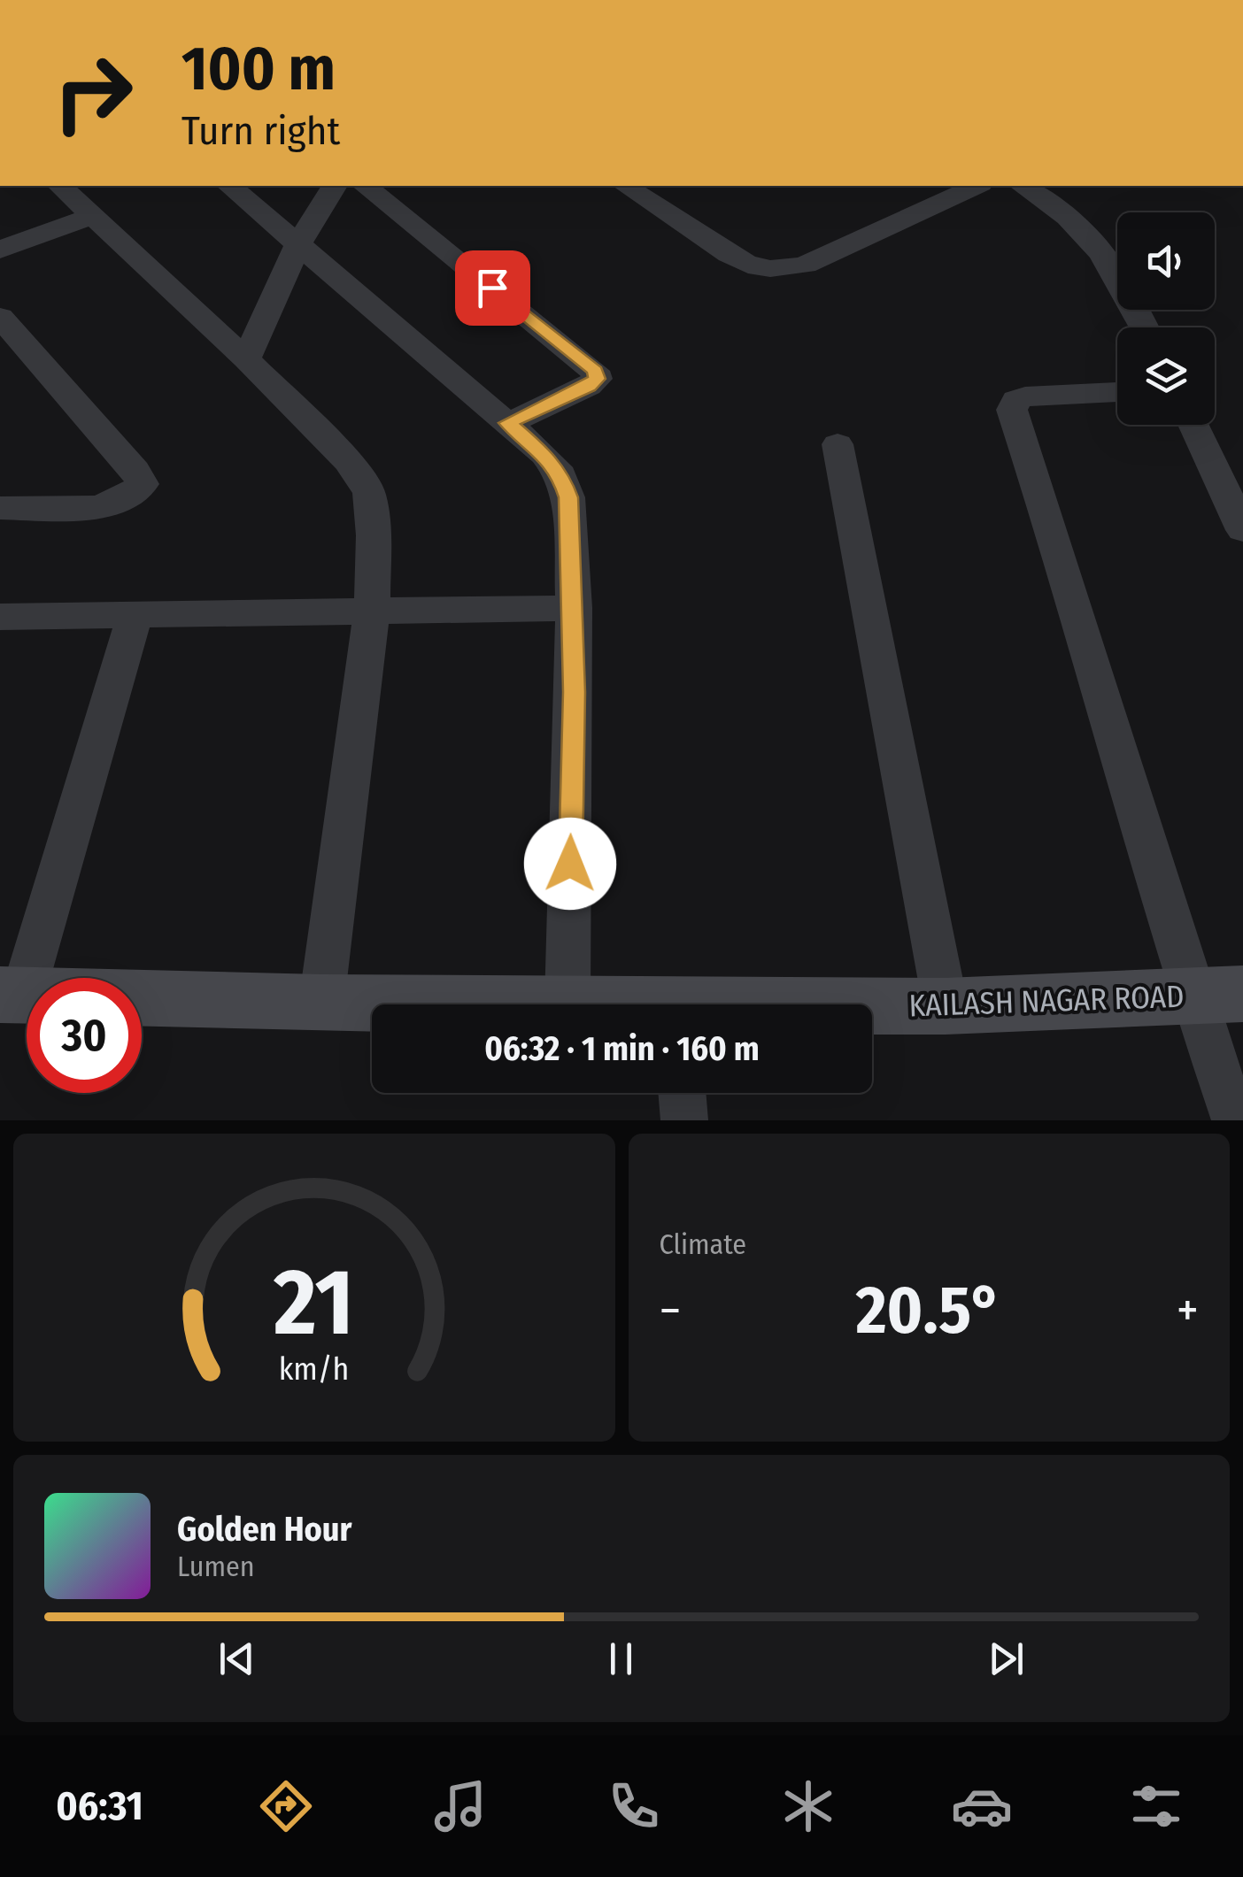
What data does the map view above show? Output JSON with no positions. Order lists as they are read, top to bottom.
{
  "streets": {
    "street": ["KAILASH NAGAR ROAD"]
  },
  "page": {
    "turn": ["100 m", "Turn right"],
    "limit": "30",
    "trip": "06:32 · 1 min · 160 m",
    "tile": "Climate",
    "heat": ["−", "20.5°", "+"],
    "song": ["Golden Hour", "Lumen"],
    "tabs": "06:31",
    "gauge": ["21", "km/h"]
  }
}
